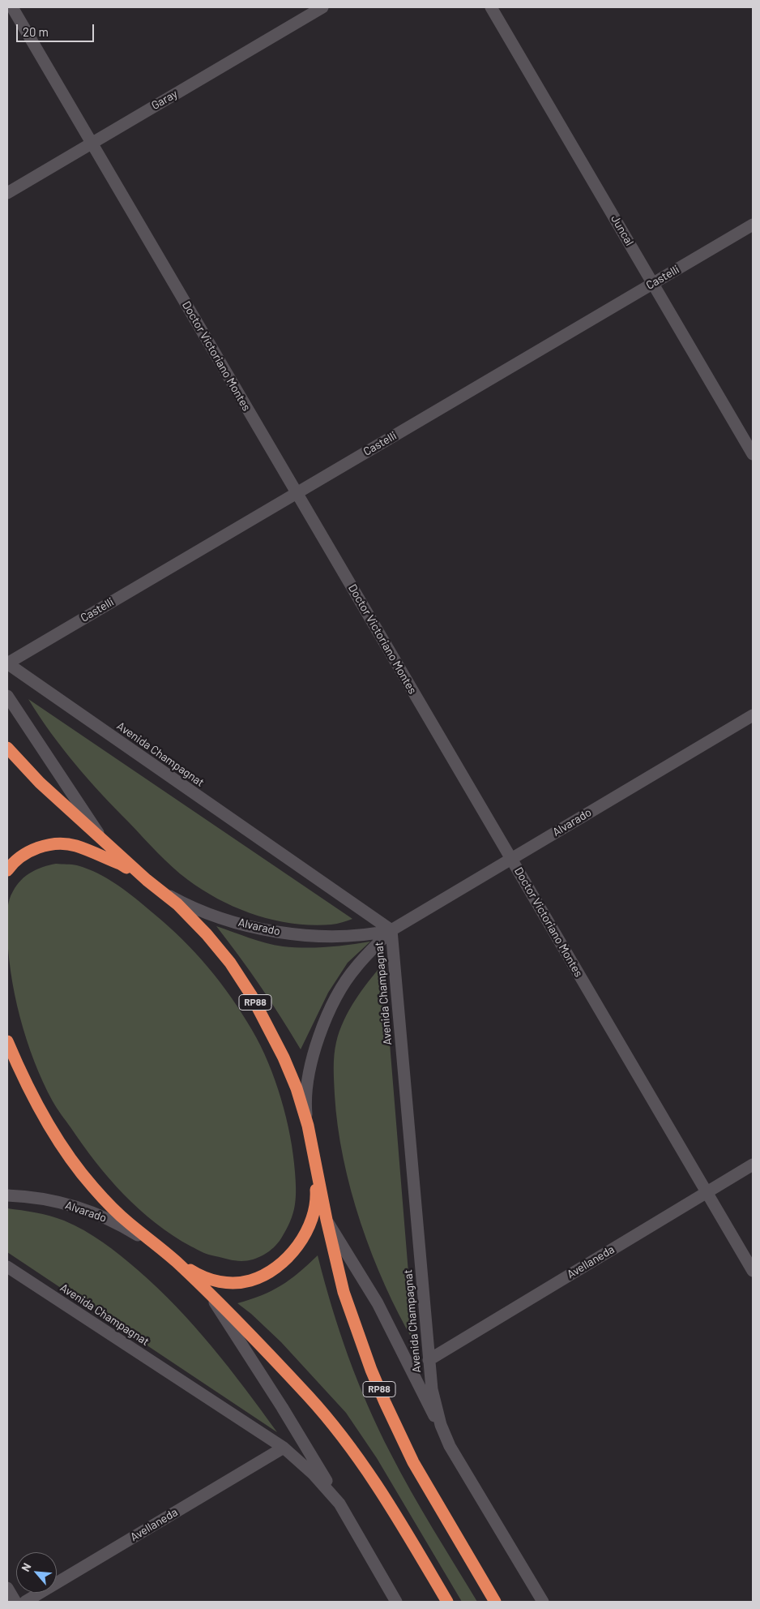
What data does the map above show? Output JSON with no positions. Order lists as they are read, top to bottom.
{
  "streets": {
    "highway": ["Avenida Champagnat", "RP88"],
    "street": [
      "Garay",
      "Juncal",
      "Castelli",
      "Doctor Victoriano Montes",
      "Alvarado",
      "Avellaneda"
    ]
  },
  "crossings": [
    ["Garay", "Doctor Victoriano Montes"],
    ["Juncal", "Castelli"],
    ["Castelli", "Doctor Victoriano Montes"],
    ["Castelli", "Avenida Champagnat"],
    ["Doctor Victoriano Montes", "Alvarado"],
    ["Doctor Victoriano Montes", "Avellaneda"],
    ["Avenida Champagnat", "Alvarado"],
    ["Avenida Champagnat", "RP88"],
    ["Avenida Champagnat", "Avellaneda"]
  ],
  "scale_bar": "20 m",
  "north": "top left"
}
